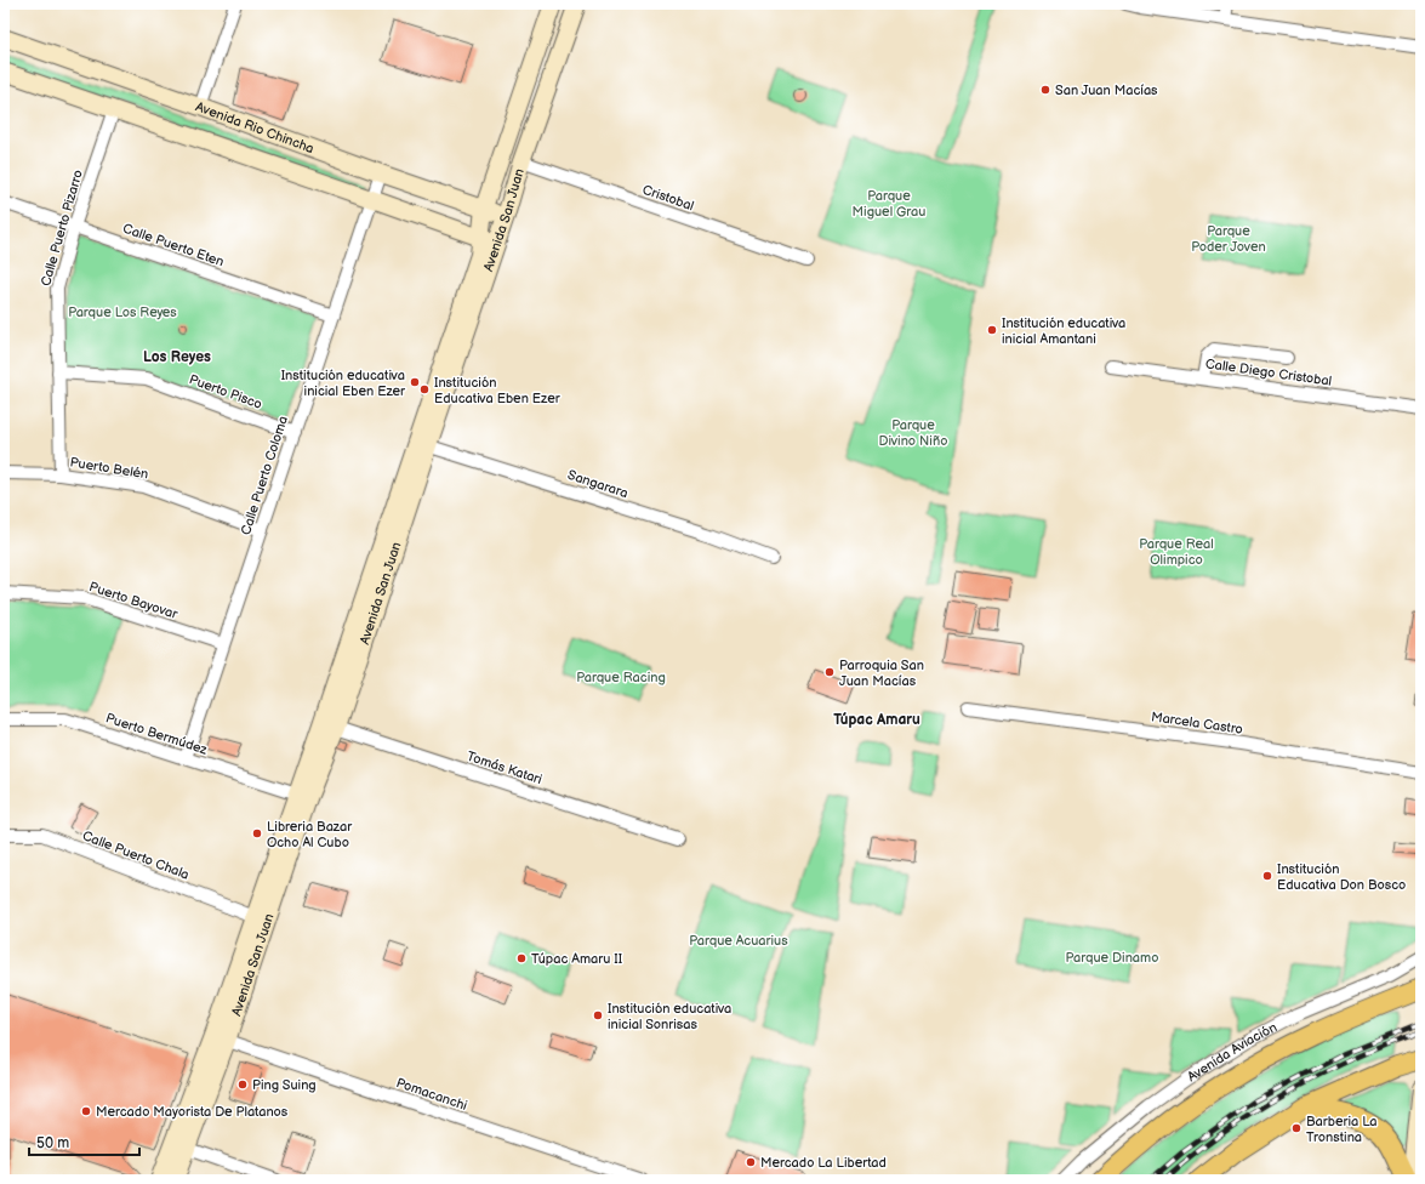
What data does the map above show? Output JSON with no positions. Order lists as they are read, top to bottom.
{
  "streets": {
    "main road": ["Avenida Aviación"],
    "street": [
      "Avenida Rio Chincha",
      "Cristobal",
      "Avenida San Juan",
      "Calle Puerto Pizarro",
      "Calle Puerto Eten",
      "Calle Diego Cristobal",
      "Puerto Pisco",
      "Puerto Belén",
      "Calle Puerto Coloma",
      "Sangarara",
      "Puerto Bayovar",
      "Marcela Castro",
      "Puerto Bermúdez",
      "Tomás Katari",
      "Calle Puerto Chala",
      "Pomacanchi"
    ]
  },
  "crossings": [
    ["Avenida Rio Chincha", "Avenida San Juan"],
    ["Avenida Rio Chincha", "Calle Puerto Coloma"],
    ["Cristobal", "Avenida San Juan"],
    ["Avenida San Juan", "Sangarara"],
    ["Avenida San Juan", "Puerto Bermúdez"],
    ["Avenida San Juan", "Tomás Katari"],
    ["Avenida San Juan", "Calle Puerto Chala"],
    ["Avenida San Juan", "Pomacanchi"],
    ["Calle Puerto Pizarro", "Calle Puerto Eten"],
    ["Calle Puerto Pizarro", "Puerto Pisco"],
    ["Calle Puerto Pizarro", "Puerto Belén"],
    ["Calle Puerto Eten", "Calle Puerto Coloma"],
    ["Puerto Pisco", "Calle Puerto Coloma"],
    ["Puerto Belén", "Calle Puerto Coloma"],
    ["Calle Puerto Coloma", "Puerto Bayovar"],
    ["Calle Puerto Coloma", "Puerto Bermúdez"]
  ],
  "districts": ["Los Reyes", "Túpac Amaru"],
  "parks": [
    "Parque Miguel Grau",
    "Parque Poder Joven",
    "Parque Los Reyes",
    "Parque Divino Niño",
    "Parque Real Olimpico",
    "Parque Racing",
    "Parque Acuarius",
    "Parque Dinamo"
  ],
  "places": [
    "San Juan Macías",
    "Institución educativa inicial Amantani",
    "Institución educativa inicial Eben Ezer",
    "Institución Educativa Eben Ezer",
    "Parroquia San Juan Macías",
    "Libreria Bazar Ocho Al Cubo",
    "Institución Educativa Don Bosco",
    "Túpac Amaru II",
    "Institución educativa inicial Sonrisas",
    "Ping Suing",
    "Mercado Mayorista De Platanos",
    "Barberia La Tronstina",
    "Mercado La Libertad"
  ],
  "scale_bar": "50 m"
}
